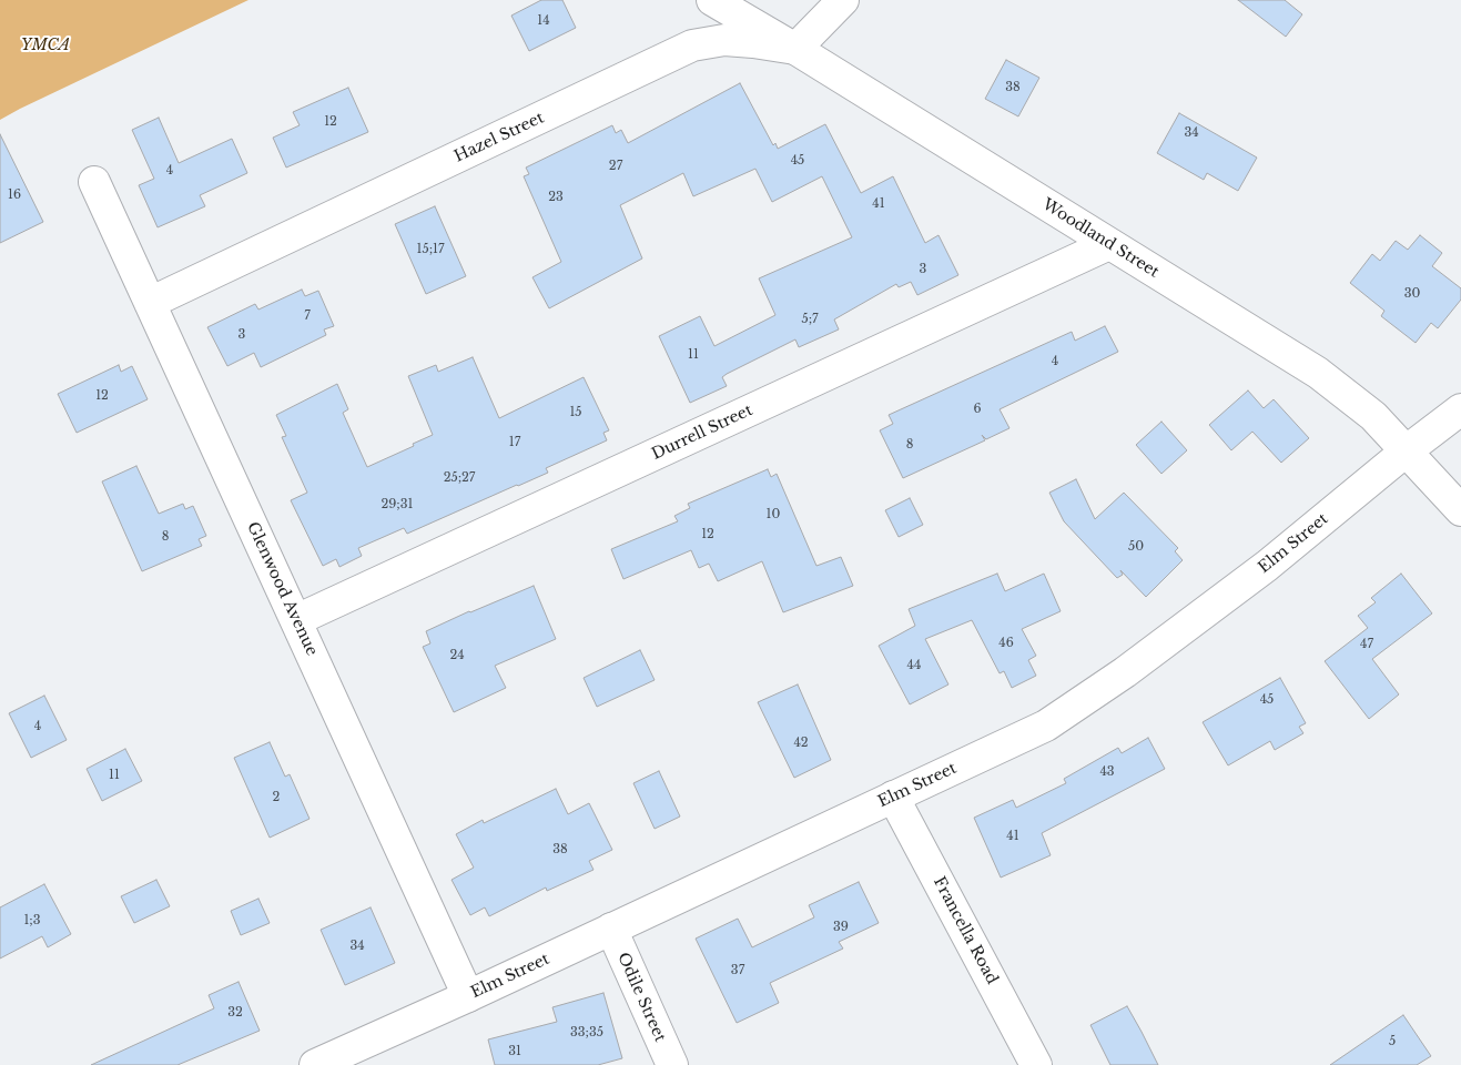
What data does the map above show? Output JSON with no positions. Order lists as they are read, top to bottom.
{
  "streets": {
    "street": [
      "Hazel Street",
      "Woodland Street",
      "Durrell Street",
      "Elm Street",
      "Glenwood Avenue",
      "Francella Road",
      "Odile Street"
    ]
  },
  "crossings": [
    ["Hazel Street", "Woodland Street"],
    ["Hazel Street", "Glenwood Avenue"],
    ["Woodland Street", "Durrell Street"],
    ["Woodland Street", "Elm Street"],
    ["Durrell Street", "Glenwood Avenue"],
    ["Elm Street", "Glenwood Avenue"],
    ["Elm Street", "Francella Road"],
    ["Elm Street", "Odile Street"]
  ],
  "parks": ["YMCA"],
  "house_numbers": [
    "14",
    "38",
    "12",
    "34",
    "45",
    "27",
    "4",
    "16",
    "23",
    "41",
    "15;17",
    "3",
    "30",
    "7",
    "5;7",
    "3",
    "11",
    "4",
    "12",
    "6",
    "15",
    "17",
    "8",
    "25;27",
    "29;31",
    "10",
    "12",
    "8",
    "50",
    "46",
    "47",
    "24",
    "44",
    "45",
    "4",
    "42",
    "43",
    "11",
    "2",
    "41",
    "38",
    "1;3",
    "39",
    "34",
    "37",
    "32",
    "33;35",
    "5",
    "31"
  ]
}
